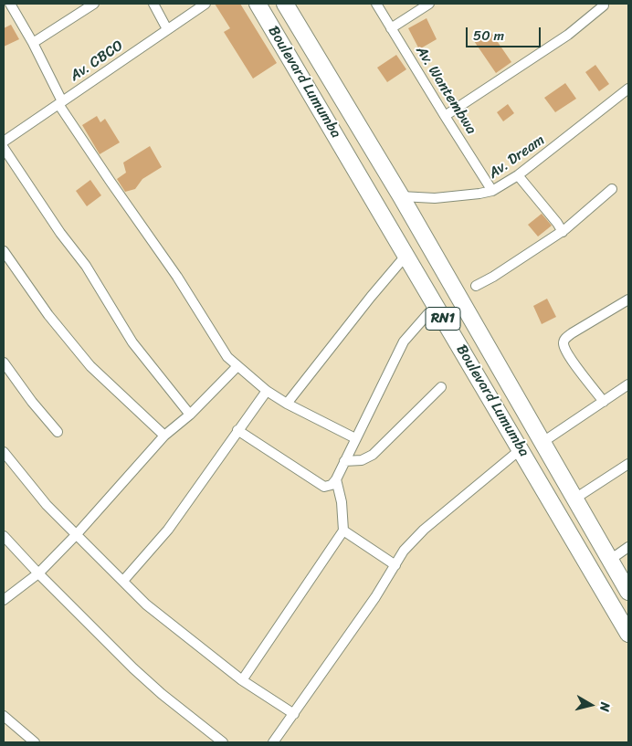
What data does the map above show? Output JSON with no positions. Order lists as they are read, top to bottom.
{
  "streets": {
    "highway": ["Boulevard Lumumba", "RN1"],
    "street": ["Av. CBCO", "Av. Wantembwa", "Av. Dream"]
  },
  "crossings": [
    ["Boulevard Lumumba", "Av. Dream"],
    ["Av. Wantembwa", "Av. Dream"]
  ],
  "scale_bar": "50 m",
  "north": "right"
}
